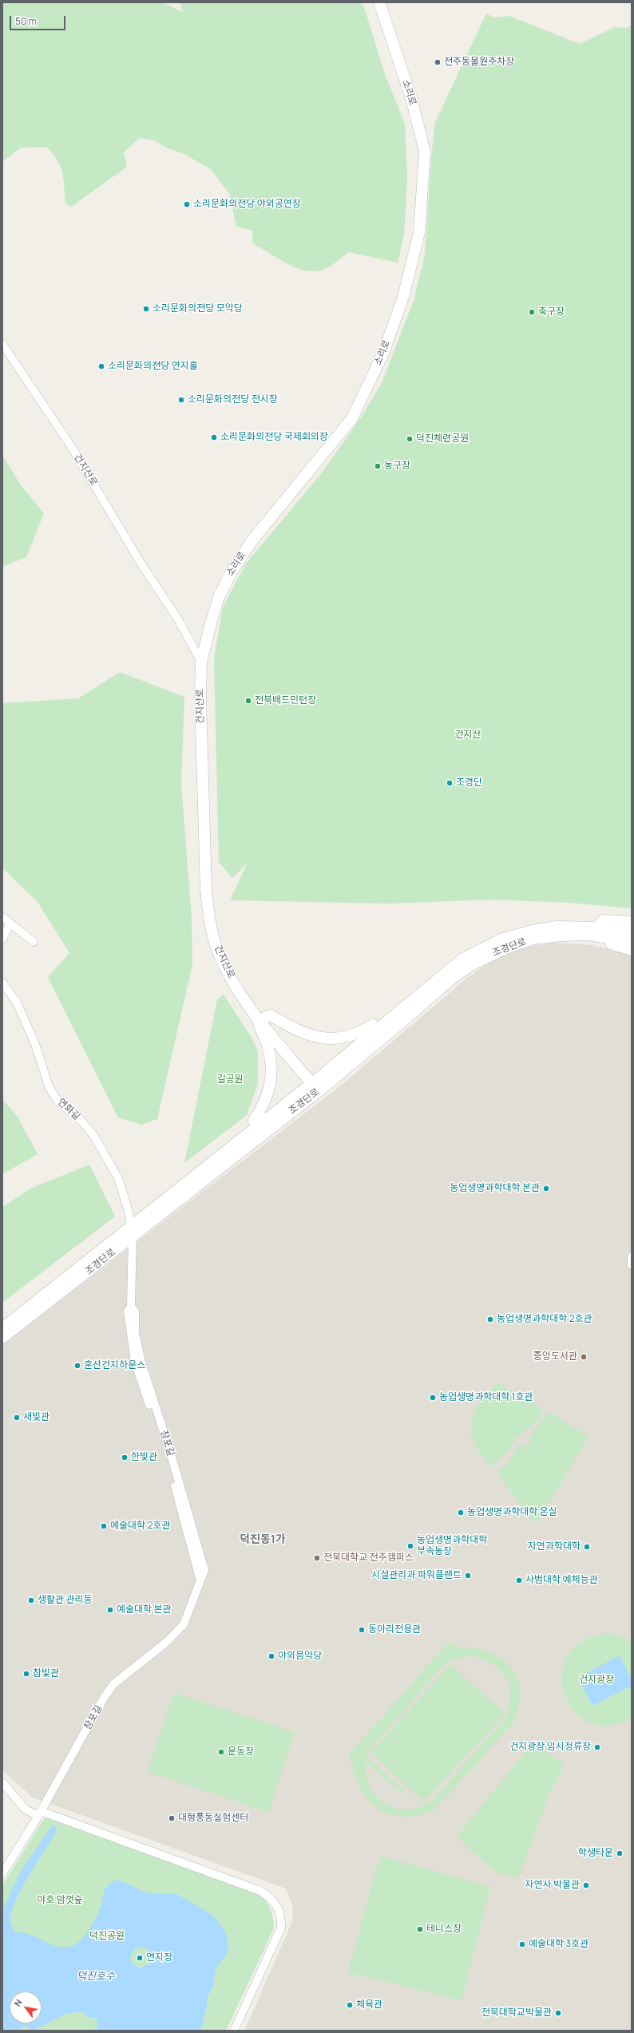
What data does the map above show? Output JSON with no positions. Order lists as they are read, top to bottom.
{
  "streets": {
    "street": [
      "소리로",
      "건지산로",
      "조경단로",
      "연화길",
      "창포길"
    ]
  },
  "crossings": [
    ["소리로", "건지산로"],
    ["건지산로", "조경단로"],
    ["조경단로", "연화길"],
    ["조경단로", "창포길"],
    ["연화길", "창포길"]
  ],
  "districts": ["덕진동1가"],
  "water": ["덕진호수"],
  "parks": [
    "건지산",
    "길공원",
    "건지광장",
    "야호 맘껏숲",
    "덕진공원"
  ],
  "places": [
    "전주동물원주차장",
    "소리문화의전당 야외공연장",
    "소리문화의전당 모악당",
    "축구장",
    "소리문화의전당 연지홀",
    "소리문화의전당 전시장",
    "소리문화의전당 국제회의장",
    "덕진체련공원",
    "농구장",
    "전북배드민턴장",
    "조경단",
    "농업생명과학대학 본관",
    "농업생명과학대학 2호관",
    "중앙도서관",
    "훈산건지하운스",
    "농업생명과학대학 1호관",
    "새빛관",
    "한빛관",
    "농업생명과학대학 온실",
    "예술대학 2호관",
    "농업생명과학대학 부속농장",
    "자연과학대학",
    "전북대학교 전주캠퍼스",
    "시설관리과 파워플랜트",
    "사범대학 예체능관",
    "생활관 관리동",
    "예술대학 본관",
    "동아리전용관",
    "야외음악당",
    "참빛관",
    "건지광장 임시정류장",
    "운동장",
    "대형풍동실험센터",
    "학생타운",
    "자연사 박물관",
    "테니스장",
    "예술대학 3호관",
    "연지정",
    "체육관",
    "전북대학교박물관"
  ],
  "scale_bar": "50 m",
  "north": "top left"
}
